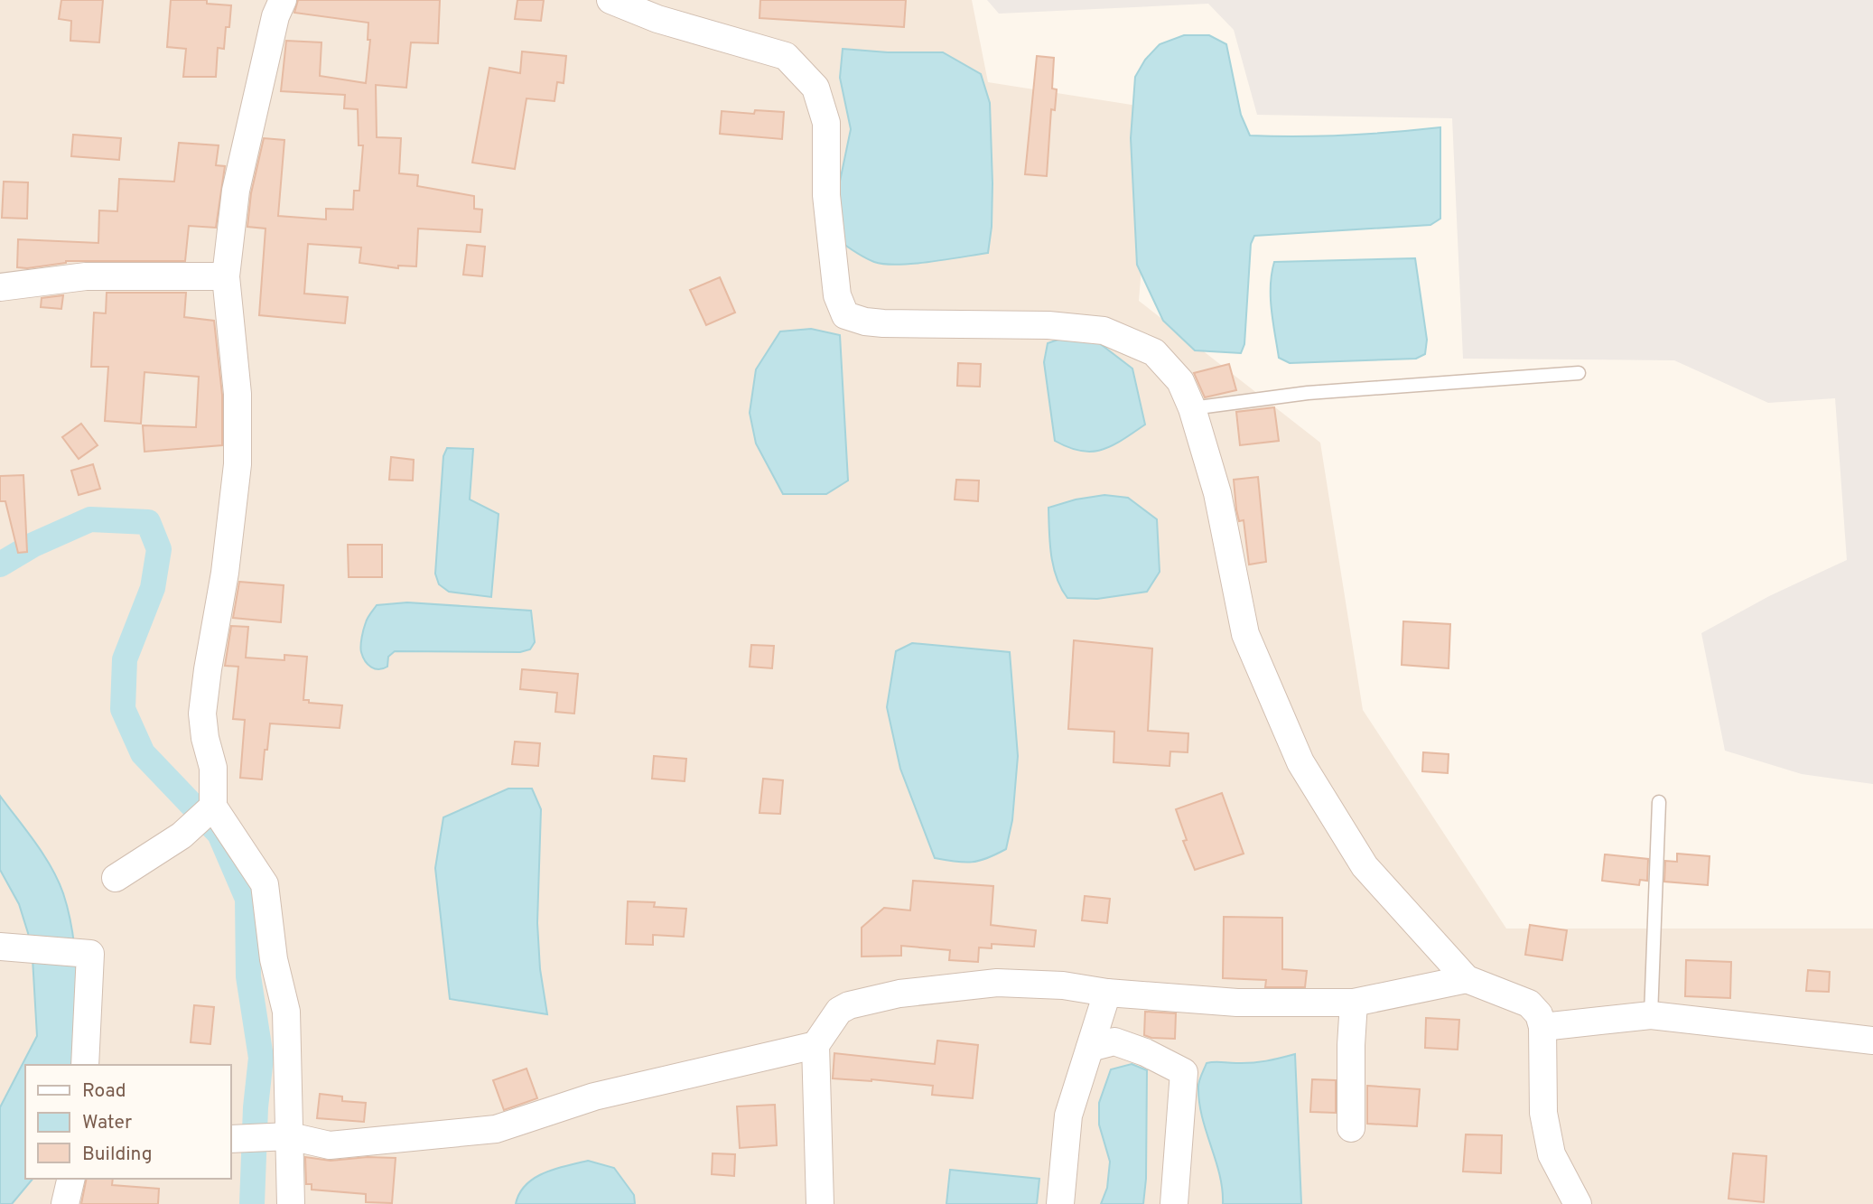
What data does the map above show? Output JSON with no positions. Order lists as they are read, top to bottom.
{
  "legend": ["Road", "Water", "Building"]
}
